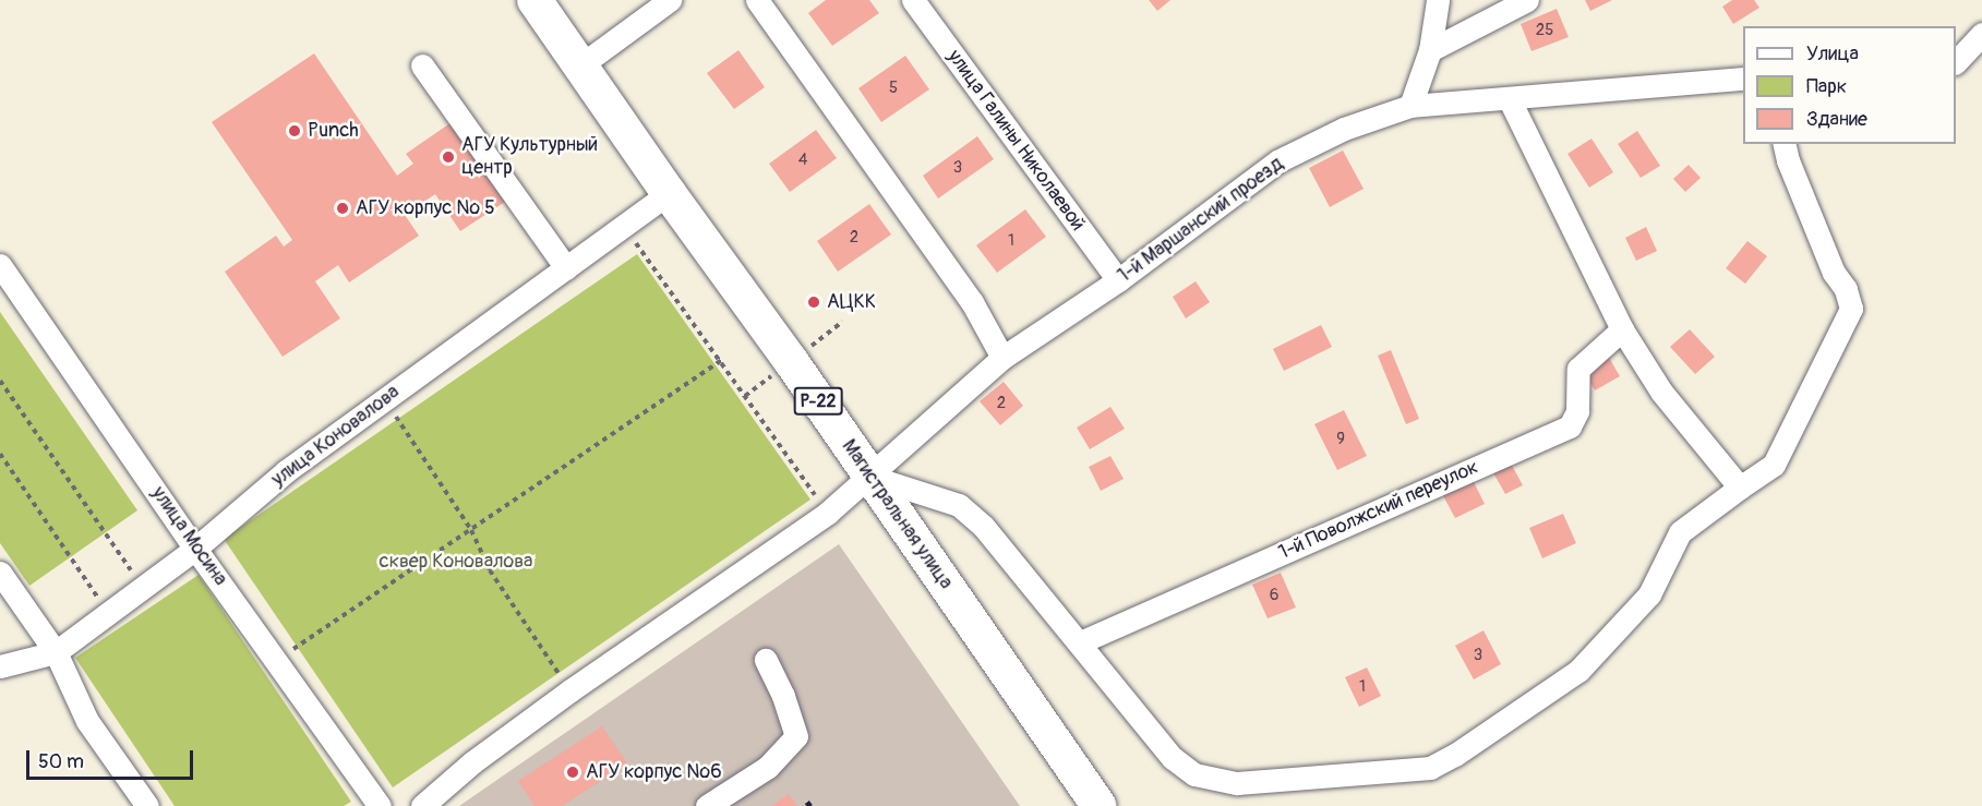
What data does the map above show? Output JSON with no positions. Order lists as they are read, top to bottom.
{
  "streets": {
    "highway": ["Р-22", "Магистральная улица"],
    "street": [
      "улица Галины Николаевой",
      "1-й Маршанский проезд",
      "улица Коновалова",
      "1-й Поволжский переулок",
      "улица Мосина"
    ]
  },
  "crossings": [
    ["улица Галины Николаевой", "1-й Маршанский проезд"],
    ["1-й Маршанский проезд", "Магистральная улица"],
    ["улица Коновалова", "Магистральная улица"],
    ["улица Коновалова", "улица Мосина"]
  ],
  "parks": ["сквер Коновалова"],
  "places": [
    "Punch",
    "АГУ Культурный центр",
    "АГУ корпус № 5",
    "АЦКК",
    "АГУ корпус №6"
  ],
  "house_numbers": [
    "25",
    "5",
    "4",
    "3",
    "2",
    "1",
    "2",
    "9",
    "6",
    "3",
    "1"
  ],
  "legend": ["Улица", "Парк", "Здание"],
  "scale_bar": "50 m"
}
